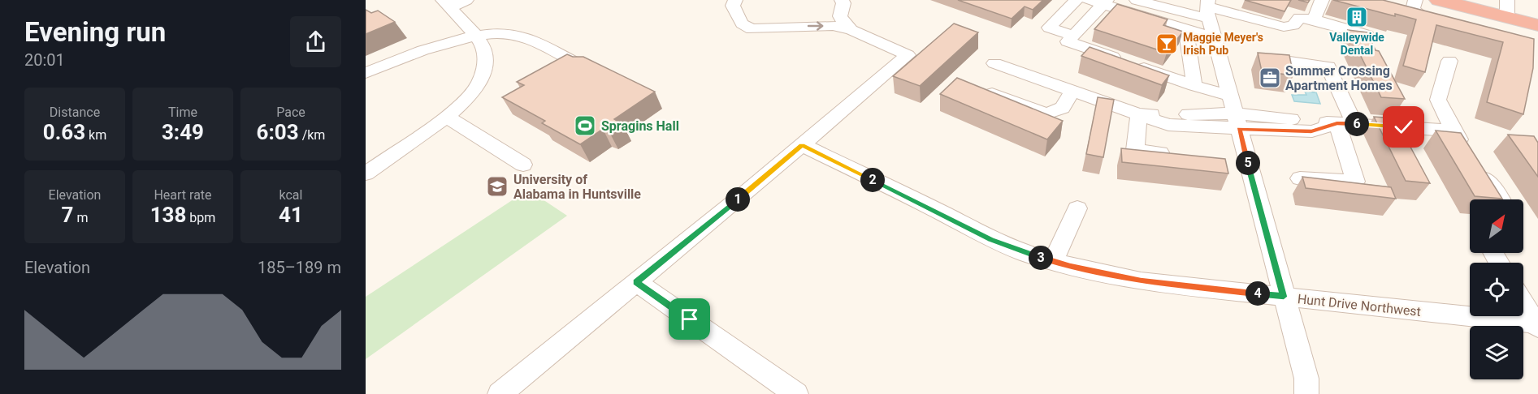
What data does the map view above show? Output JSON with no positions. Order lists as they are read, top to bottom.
{
  "streets": {
    "street": ["Hunt Drive Northwest"]
  },
  "places": {
    "building": ["Valleywide Dental"],
    "bar": ["Maggie Meyer's Irish Pub"],
    "office": ["Summer Crossing Apartment Homes"],
    "sports": ["Spragins Hall"],
    "school or university": ["University of Alabama in Huntsville"]
  },
  "north": "top right",
  "page": {
    "heading": ["Evening run", "20:01"],
    "stats": [
      ["Distance", "0.63 km"],
      ["Time", "3:49"],
      ["Pace", "6:03 /km"],
      ["Elevation", "7 m"],
      ["Heart rate", "138 bpm"],
      ["kcal", "41"]
    ],
    "pins": [
      "6",
      "5",
      "2",
      "1",
      "3",
      "4"
    ],
    "chart": ["Elevation", "185–189 m"]
  }
}
